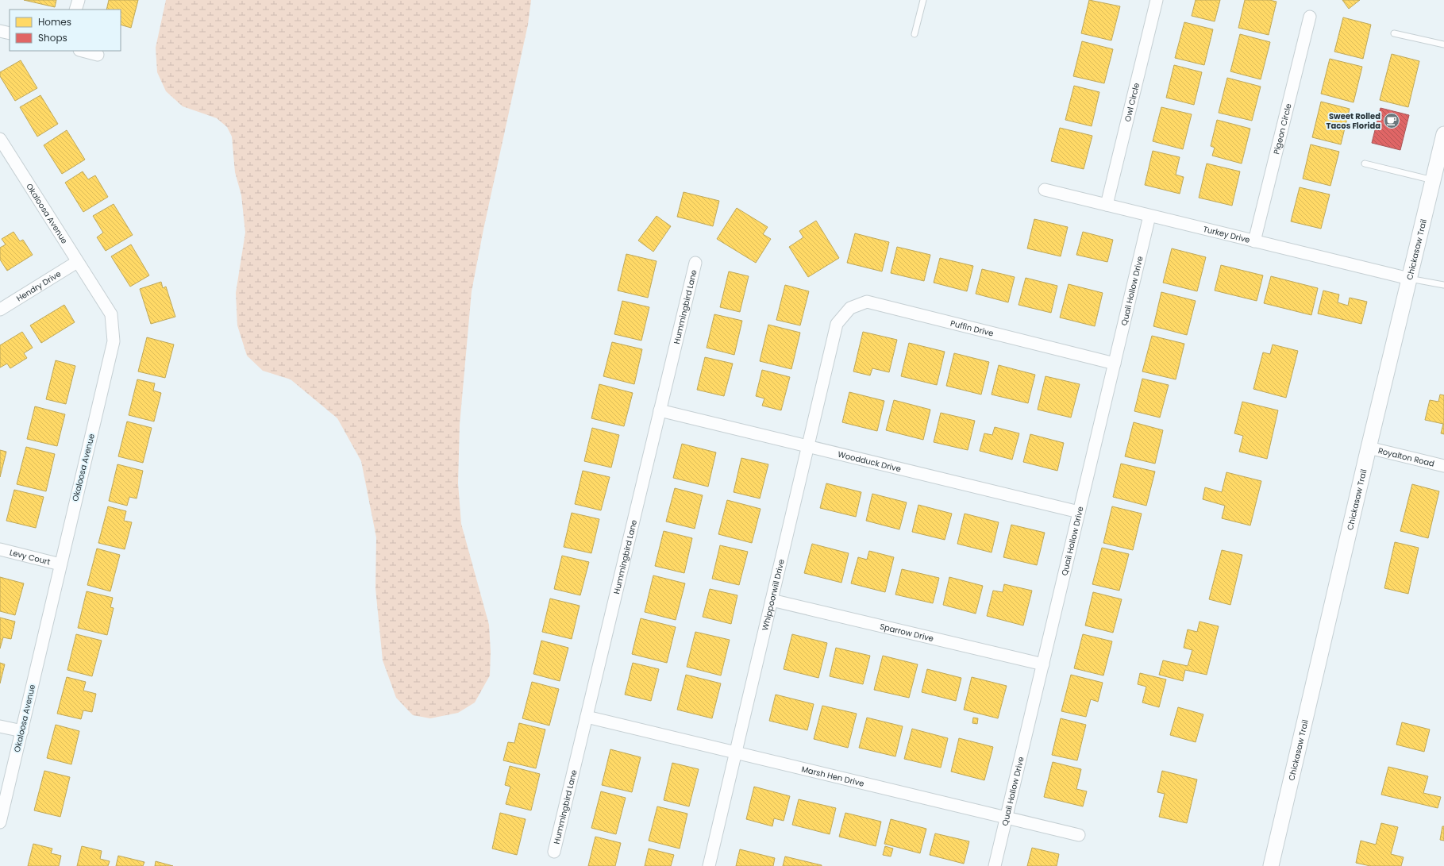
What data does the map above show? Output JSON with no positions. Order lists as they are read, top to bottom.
{
  "streets": {
    "street": [
      "Owl Circle",
      "Pigeon Circle",
      "Okaloosa Avenue",
      "Turkey Drive",
      "Chickasaw Trail",
      "Hendry Drive",
      "Quail Hollow Drive",
      "Hummingbird Lane",
      "Puffin Drive",
      "Royalton Road",
      "Woodduck Drive",
      "Levy Court",
      "Whippoorwill Drive",
      "Sparrow Drive",
      "Marsh Hen Drive"
    ]
  },
  "crossings": [
    ["Owl Circle", "Turkey Drive"],
    ["Pigeon Circle", "Turkey Drive"],
    ["Okaloosa Avenue", "Hendry Drive"],
    ["Okaloosa Avenue", "Levy Court"],
    ["Turkey Drive", "Chickasaw Trail"],
    ["Turkey Drive", "Quail Hollow Drive"],
    ["Chickasaw Trail", "Royalton Road"],
    ["Quail Hollow Drive", "Puffin Drive"],
    ["Quail Hollow Drive", "Woodduck Drive"],
    ["Quail Hollow Drive", "Sparrow Drive"],
    ["Quail Hollow Drive", "Marsh Hen Drive"],
    ["Hummingbird Lane", "Woodduck Drive"],
    ["Hummingbird Lane", "Marsh Hen Drive"],
    ["Puffin Drive", "Whippoorwill Drive"],
    ["Woodduck Drive", "Whippoorwill Drive"],
    ["Whippoorwill Drive", "Sparrow Drive"],
    ["Whippoorwill Drive", "Marsh Hen Drive"]
  ],
  "places": {
    "cafe": ["Sweet Rolled Tacos Florida"]
  },
  "legend": ["Homes", "Shops"]
}
